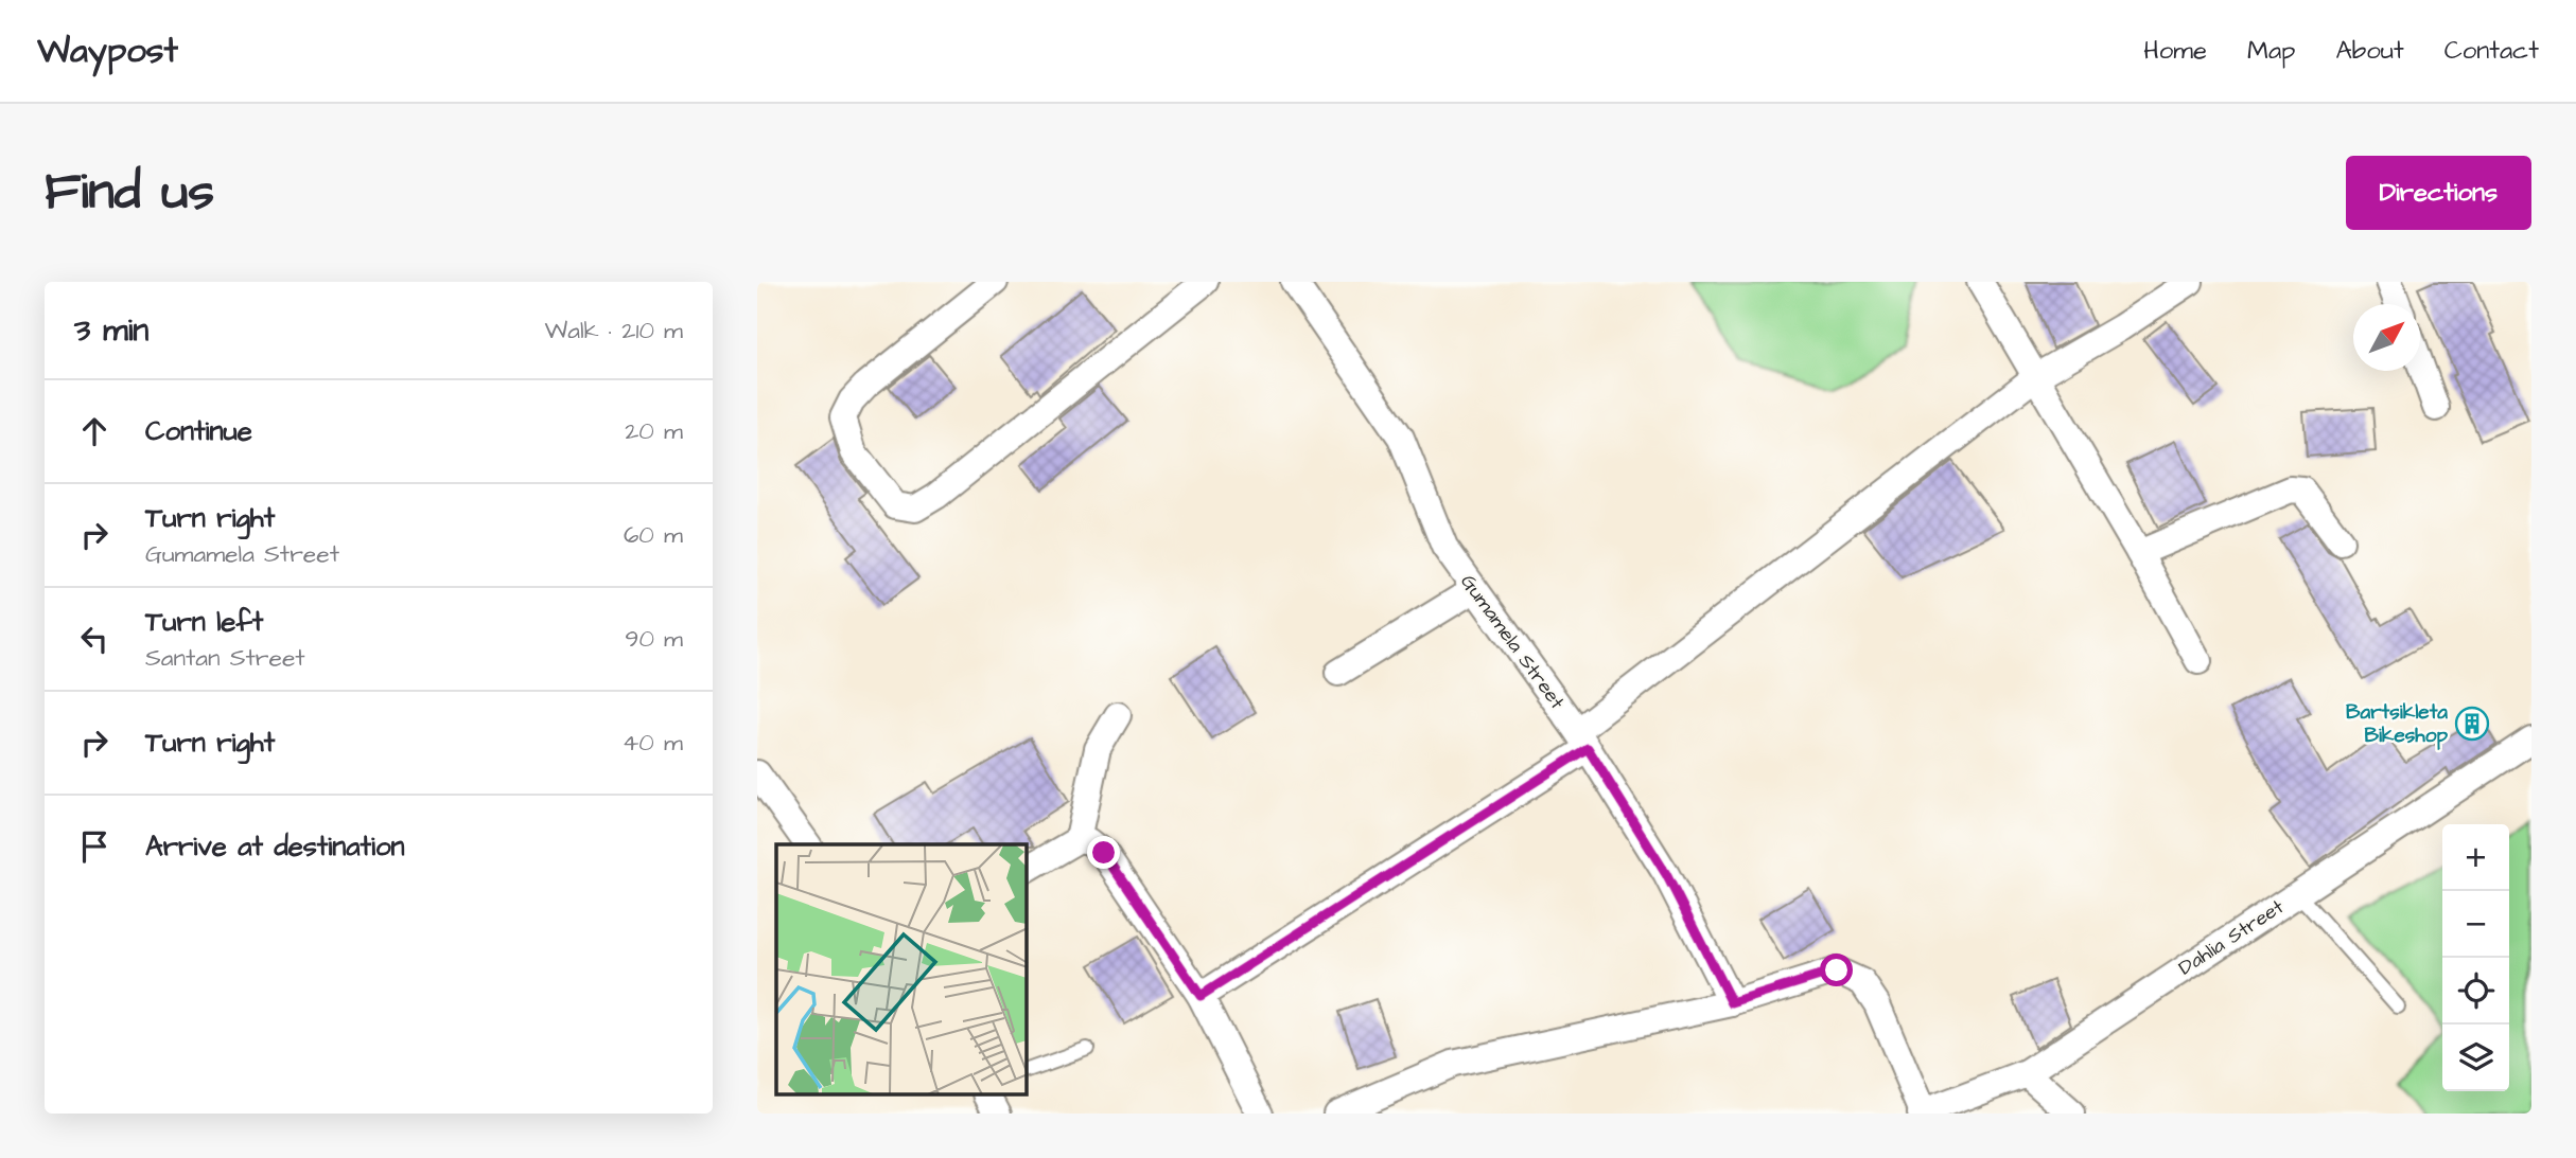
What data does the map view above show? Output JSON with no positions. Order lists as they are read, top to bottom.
{
  "streets": {
    "street": ["Gumamela Street", "Dahlia Street"]
  },
  "places": {
    "building": ["Bartsikleta Bikeshop"]
  },
  "north": "top right",
  "page": {
    "header": "Waypost",
    "nav": [
      "Home",
      "Map",
      "About",
      "Contact"
    ],
    "buttons": "Directions",
    "title": "Find us",
    "heading": ["3 min", "Walk · 210 m"],
    "list": [
      ["Continue", "20 m"],
      ["Turn right", "Gumamela Street", "60 m"],
      ["Turn left", "Santan Street", "90 m"],
      ["Turn right", "40 m"],
      "Arrive at destination"
    ],
    "map_buttons": ["+", "−"]
  }
}
